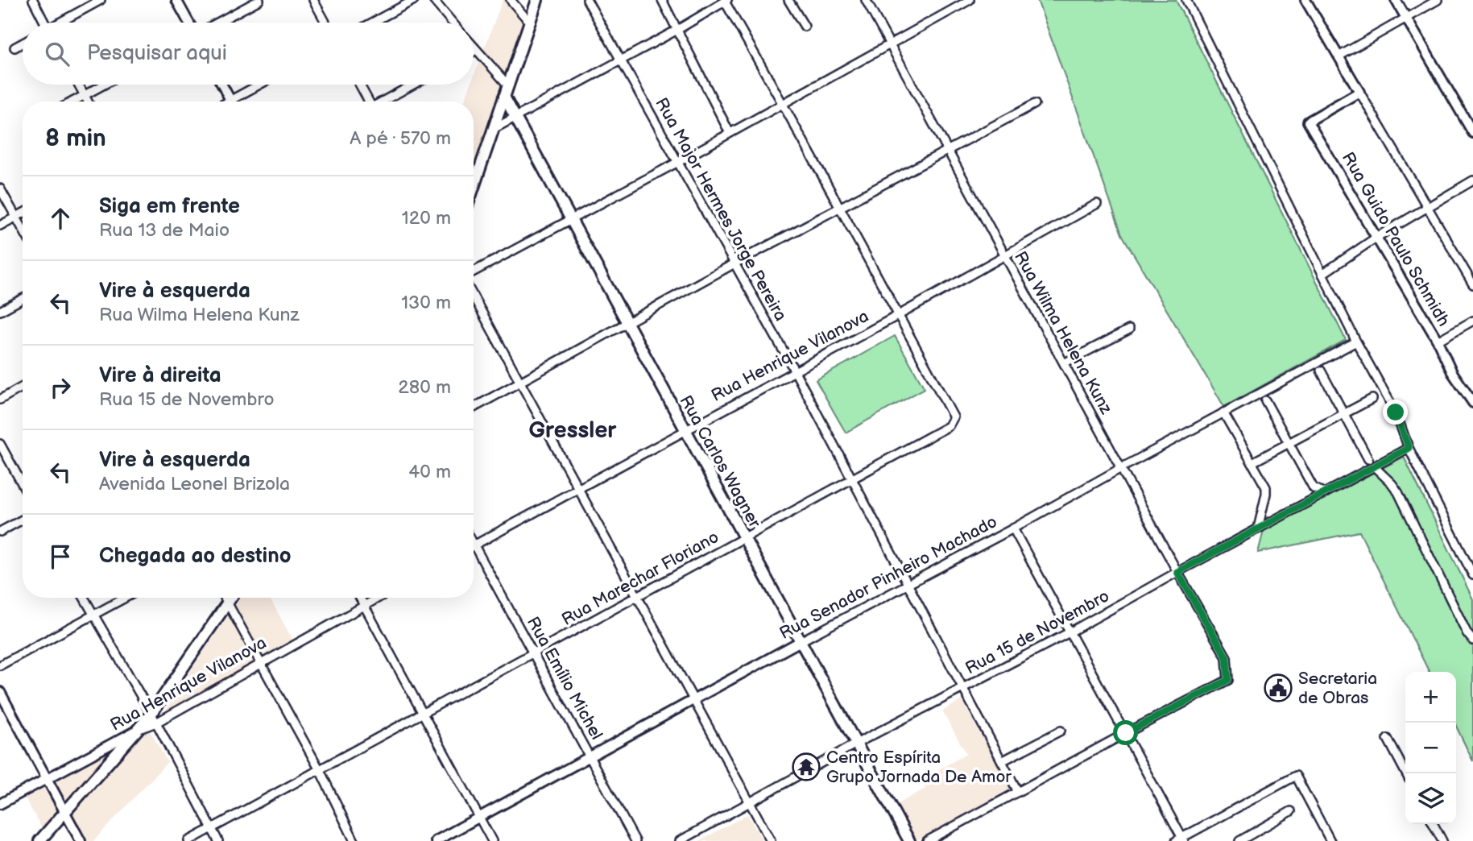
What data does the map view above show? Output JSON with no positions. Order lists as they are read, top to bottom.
{
  "streets": {
    "main road": ["Rua Carlos Wagner"],
    "street": [
      "Rua Major Hermes Jorge Pereira",
      "Rua Guido Paulo Schmidh",
      "Rua Wilma Helena Kunz",
      "Rua Henrique Vilanova",
      "Rua Senador Pinheiro Machado",
      "Rua Marechar Floriano",
      "Rua 15 de Novembro",
      "Rua Emílio Michel"
    ]
  },
  "crossings": [
    ["Rua Major Hermes Jorge Pereira", "Rua Henrique Vilanova"],
    ["Rua Major Hermes Jorge Pereira", "Rua Senador Pinheiro Machado"],
    ["Rua Major Hermes Jorge Pereira", "Rua Marechar Floriano"],
    ["Rua Major Hermes Jorge Pereira", "Rua 15 de Novembro"],
    ["Rua Wilma Helena Kunz", "Rua Henrique Vilanova"],
    ["Rua Wilma Helena Kunz", "Rua Senador Pinheiro Machado"],
    ["Rua Wilma Helena Kunz", "Rua 15 de Novembro"],
    ["Rua Henrique Vilanova", "Rua Carlos Wagner"],
    ["Rua Henrique Vilanova", "Rua Marechar Floriano"],
    ["Rua Henrique Vilanova", "Rua Emílio Michel"],
    ["Rua Carlos Wagner", "Rua Senador Pinheiro Machado"],
    ["Rua Carlos Wagner", "Rua Marechar Floriano"],
    ["Rua Carlos Wagner", "Rua 15 de Novembro"],
    ["Rua Senador Pinheiro Machado", "Rua Emílio Michel"],
    ["Rua Marechar Floriano", "Rua Emílio Michel"]
  ],
  "districts": ["Gressler"],
  "places": {
    "public building": ["Secretaria de Obras"],
    "temple": ["Centro Espírita Grupo Jornada De Amor"]
  },
  "page": {
    "search": "Pesquisar aqui",
    "heading": ["8 min", "A pé · 570 m"],
    "list": [
      ["Siga em frente", "Rua 13 de Maio", "120 m"],
      ["Vire à esquerda", "Rua Wilma Helena Kunz", "130 m"],
      ["Vire à direita", "Rua 15 de Novembro", "280 m"],
      ["Vire à esquerda", "Avenida Leonel Brizola", "40 m"],
      "Chegada ao destino"
    ],
    "map_buttons": ["+", "−"]
  }
}
